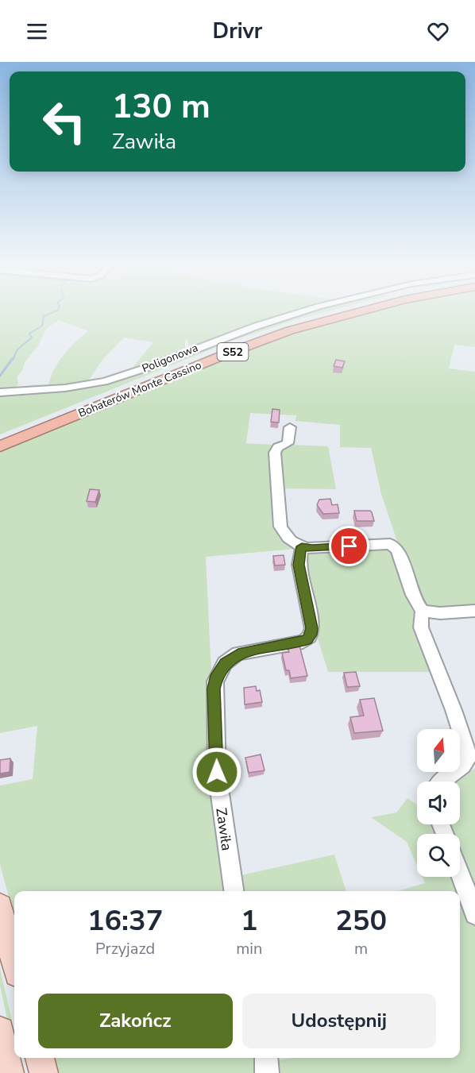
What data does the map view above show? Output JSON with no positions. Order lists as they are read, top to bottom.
{
  "streets": {
    "highway": ["S52", "Bohaterów Monte Cassino"],
    "street": ["Poligonowa", "Zawiła"]
  },
  "north": "top",
  "page": {
    "header": "Drivr",
    "turn": ["130 m", "Zawiła"],
    "eta": [
      "16:37",
      "Przyjazd",
      "1",
      "min",
      "250",
      "m"
    ],
    "buttons": ["Zakończ", "Udostępnij"]
  }
}
